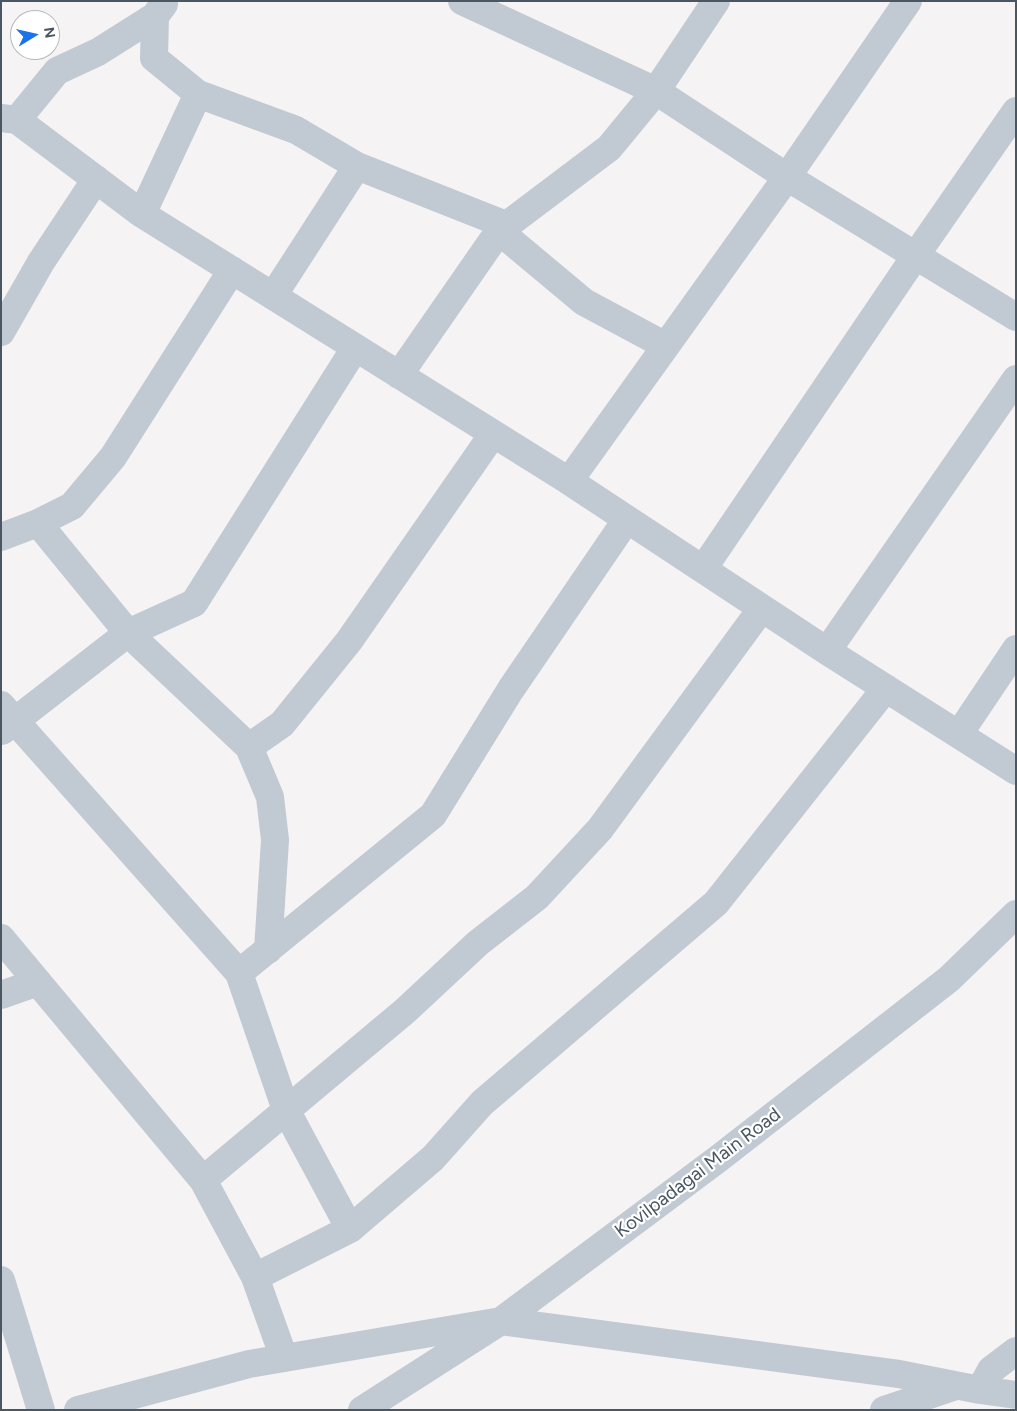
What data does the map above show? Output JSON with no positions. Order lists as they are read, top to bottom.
{
  "streets": {
    "street": ["Kovilpadagai Main Road"]
  },
  "north": "right"
}
